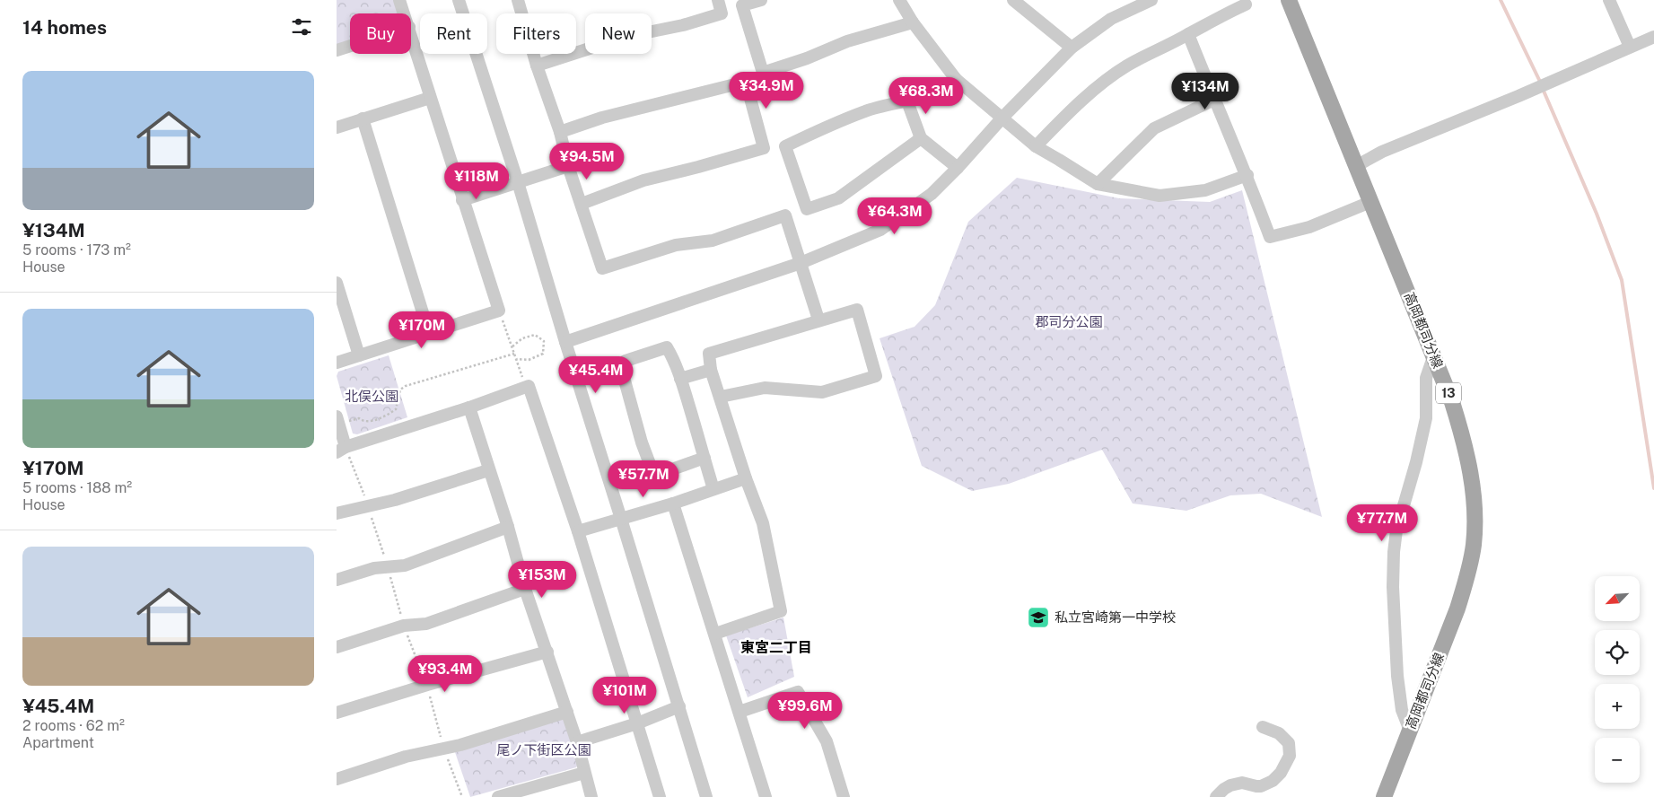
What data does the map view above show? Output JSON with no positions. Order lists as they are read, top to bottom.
{
  "streets": {
    "main road": ["高岡都司分線", "13"]
  },
  "districts": ["東宮二丁目"],
  "parks": ["郡司分公園", "北俣公園", "尾ノ下街区公園"],
  "places": {
    "school or university": ["私立宮崎第一中学校"]
  },
  "north": "bottom left",
  "page": {
    "heading": "14 homes",
    "chip": [
      "Buy",
      "Rent",
      "Filters",
      "New"
    ],
    "list": [
      {
        "name": "¥134M",
        "note": "5 rooms · 173 m² · House"
      },
      {
        "name": "¥170M",
        "note": "5 rooms · 188 m² · House"
      },
      {
        "name": "¥45.4M",
        "note": "2 rooms · 62 m² · Apartment"
      }
    ],
    "price": [
      "¥34.9M",
      "¥134M",
      "¥68.3M",
      "¥94.5M",
      "¥118M",
      "¥64.3M",
      "¥170M",
      "¥45.4M",
      "¥57.7M",
      "¥77.7M",
      "¥153M",
      "¥93.4M",
      "¥101M",
      "¥99.6M"
    ],
    "map_buttons": ["+", "−"]
  }
}
